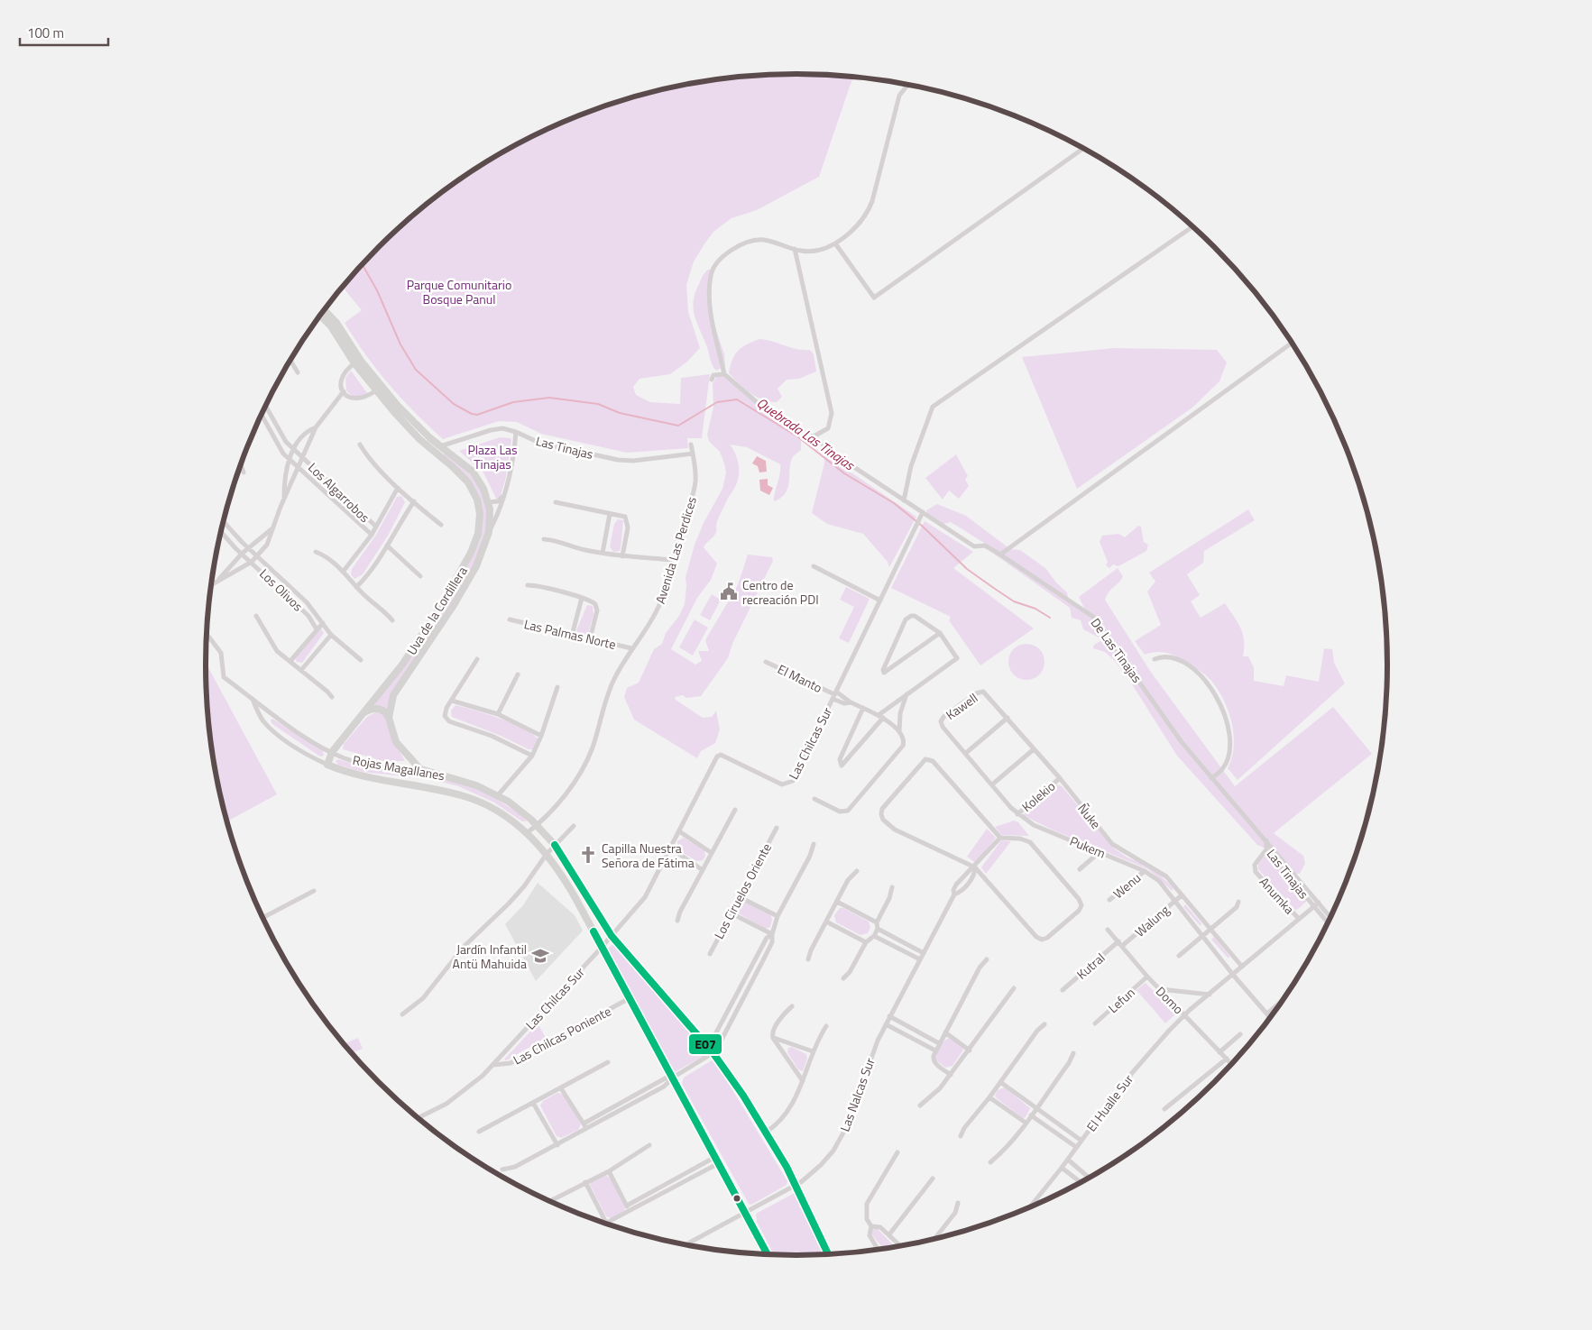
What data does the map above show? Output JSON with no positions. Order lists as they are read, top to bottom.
{
  "streets": {
    "street": [
      "Las Tinajas",
      "Los Algarrobos",
      "Avenida Las Perdices",
      "Los Olivos",
      "Uva de la Cordillera",
      "Las Palmas Norte",
      "De Las Tinajas",
      "El Manto",
      "Kawell",
      "Las Chilcas Sur",
      "Rojas Magallanes",
      "Kolekio",
      "Ñuke",
      "Pukem",
      "Wenu",
      "Los Ciruelos Oriente",
      "Anumka",
      "Walung",
      "Kutral",
      "Lefun",
      "Domo",
      "Las Chilcas Poniente",
      "Las Nalcas Sur",
      "El Hualle Sur"
    ]
  },
  "crossings": [
    ["Las Tinajas", "Avenida Las Perdices"],
    ["Las Tinajas", "Uva de la Cordillera"],
    ["Las Tinajas", "De Las Tinajas"],
    ["Las Tinajas", "Anumka"],
    ["Las Tinajas", "El Hualle Sur"],
    ["Avenida Las Perdices", "Las Palmas Norte"],
    ["Avenida Las Perdices", "Rojas Magallanes"],
    ["Uva de la Cordillera", "Rojas Magallanes"],
    ["De Las Tinajas", "Las Chilcas Sur"],
    ["De Las Tinajas", "El Hualle Sur"],
    ["El Manto", "Las Chilcas Sur"],
    ["Kawell", "Ñuke"],
    ["Kawell", "Pukem"],
    ["Las Chilcas Sur", "Rojas Magallanes"],
    ["Las Chilcas Sur", "Las Chilcas Poniente"],
    ["Rojas Magallanes", "Las Chilcas Poniente"],
    ["Rojas Magallanes", "Las Nalcas Sur"],
    ["Kolekio", "Ñuke"],
    ["Kolekio", "Pukem"],
    ["Ñuke", "Walung"],
    ["Ñuke", "El Hualle Sur"],
    ["Pukem", "Wenu"],
    ["Pukem", "Walung"],
    ["Pukem", "El Hualle Sur"],
    ["Anumka", "El Hualle Sur"],
    ["Walung", "Domo"],
    ["Kutral", "Domo"],
    ["Lefun", "Domo"],
    ["Domo", "El Hualle Sur"]
  ],
  "water": ["Quebrada Las Tinajas"],
  "parks": ["Parque Comunitario Bosque Panul", "Plaza Las Tinajas"],
  "places": {
    "public building": ["Centro de recreación PDI"],
    "church": ["Capilla Nuestra Señora de Fátima"],
    "school or university": ["Jardín Infantil Antü Mahuida"]
  },
  "lines": ["transit line E07"],
  "scale_bar": "100 m"
}
